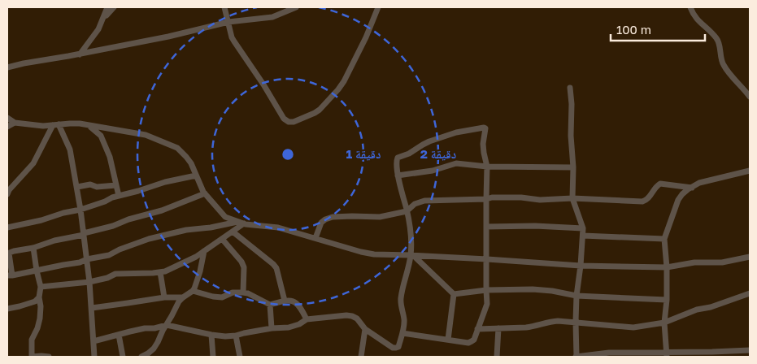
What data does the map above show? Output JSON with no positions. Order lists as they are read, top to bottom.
{
  "scale_bar": "100 m",
  "rings": ["1 دقيقة", "2 دقيقة"]
}
